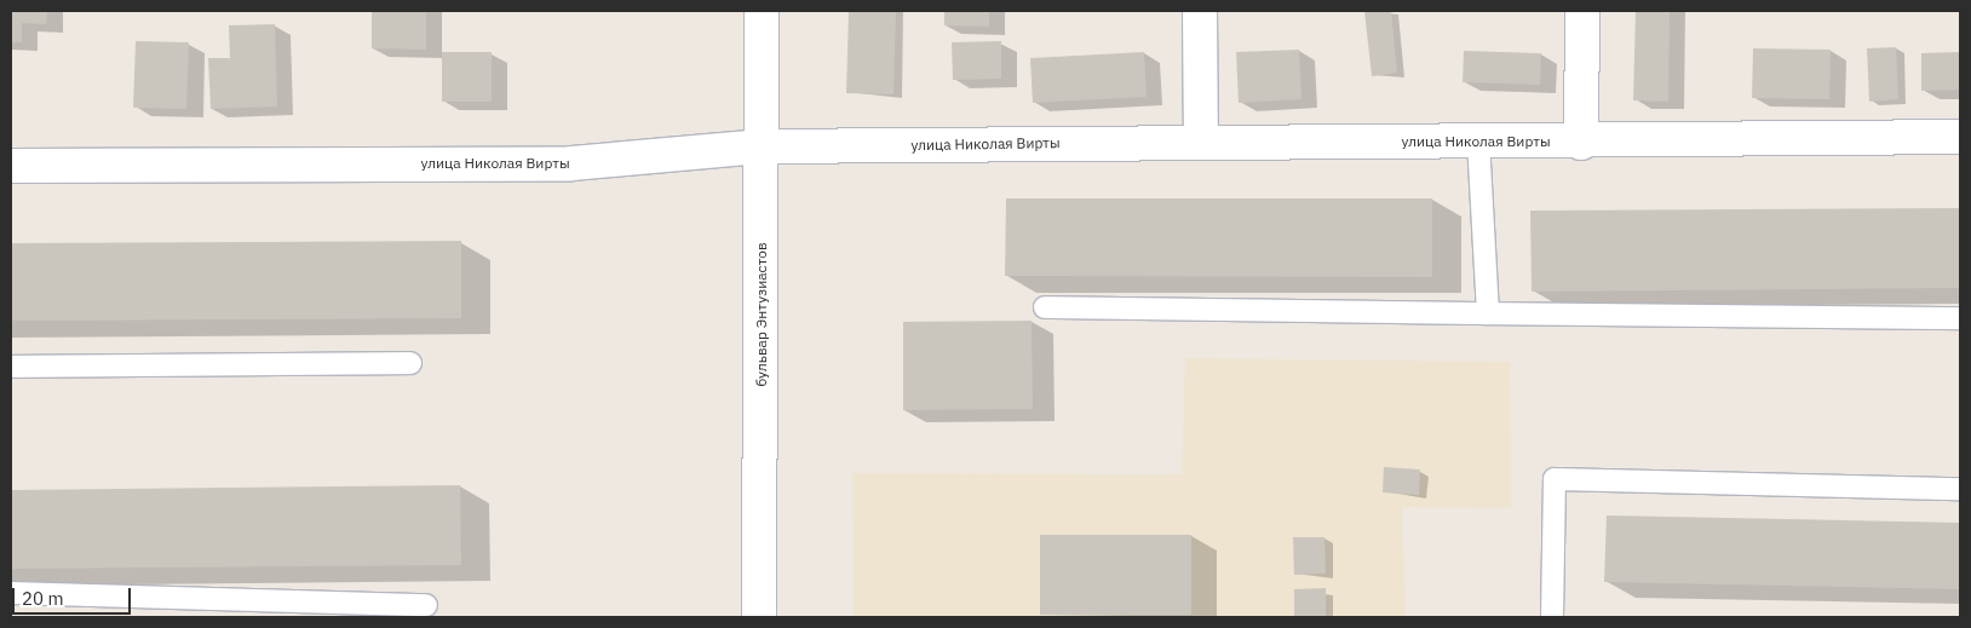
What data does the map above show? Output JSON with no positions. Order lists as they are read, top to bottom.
{
  "streets": {
    "street": ["улица Николая Вирты", "бульвар Энтузиастов"]
  },
  "crossings": [
    ["улица Николая Вирты", "бульвар Энтузиастов"]
  ],
  "scale_bar": "20 m"
}
